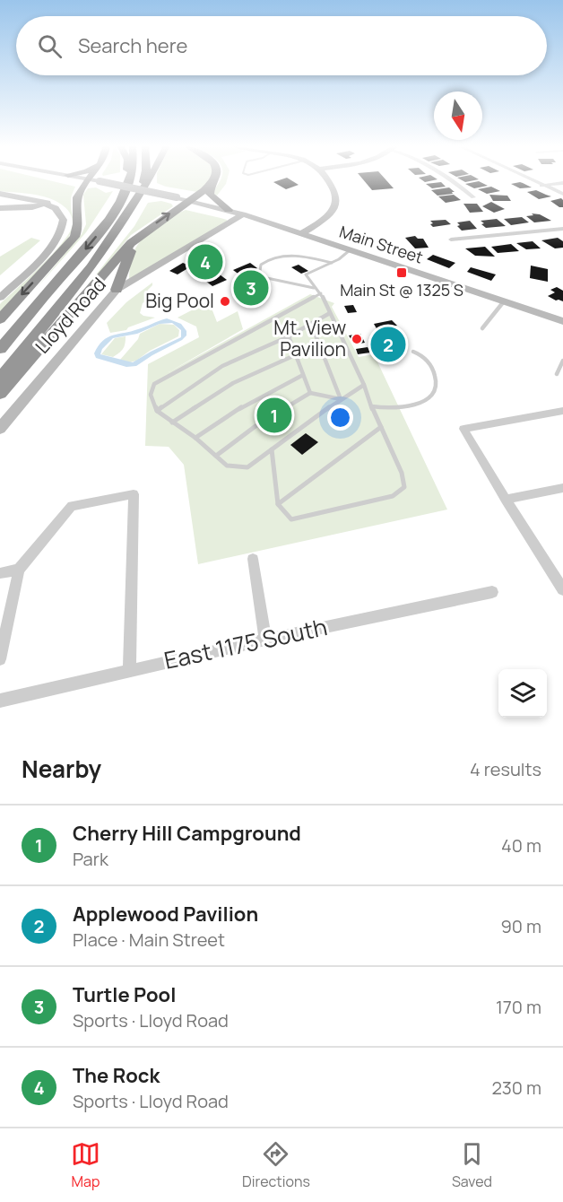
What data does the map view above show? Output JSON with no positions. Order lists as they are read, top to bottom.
{
  "streets": {
    "street": ["Main Street", "Lloyd Road", "East 1175 South"]
  },
  "crossings": [
    ["Main Street", "Lloyd Road"]
  ],
  "places": {
    "transit": ["Main St @ 1325 S"],
    "other": ["Big Pool", "Mt. View Pavilion"]
  },
  "north": "bottom",
  "page": {
    "search": "Search here",
    "pins": [
      "4",
      "3",
      "2",
      "1"
    ],
    "heading": ["Nearby", "4 results"],
    "list": [
      {
        "mark": "1",
        "name": "Cherry Hill Campground",
        "note": "Park",
        "value": "40 m"
      },
      {
        "mark": "2",
        "name": "Applewood Pavilion",
        "note": "Place · Main Street",
        "value": "90 m"
      },
      {
        "mark": "3",
        "name": "Turtle Pool",
        "note": "Sports · Lloyd Road",
        "value": "170 m"
      },
      {
        "mark": "4",
        "name": "The Rock",
        "note": "Sports · Lloyd Road",
        "value": "230 m"
      }
    ],
    "nav": ["Map", "Directions", "Saved"]
  }
}
